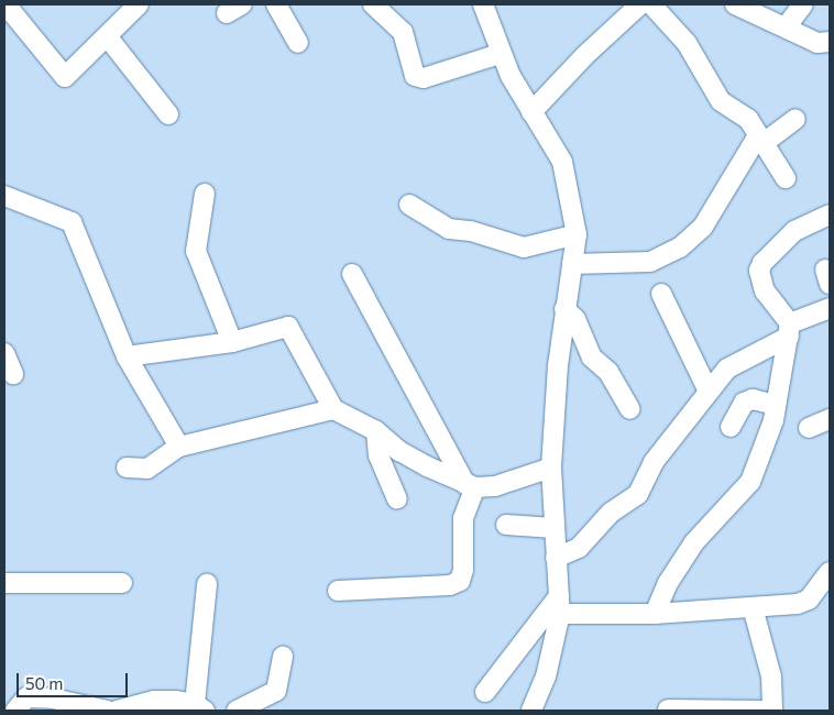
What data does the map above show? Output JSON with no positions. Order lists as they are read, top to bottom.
{
  "scale_bar": "50 m"
}
